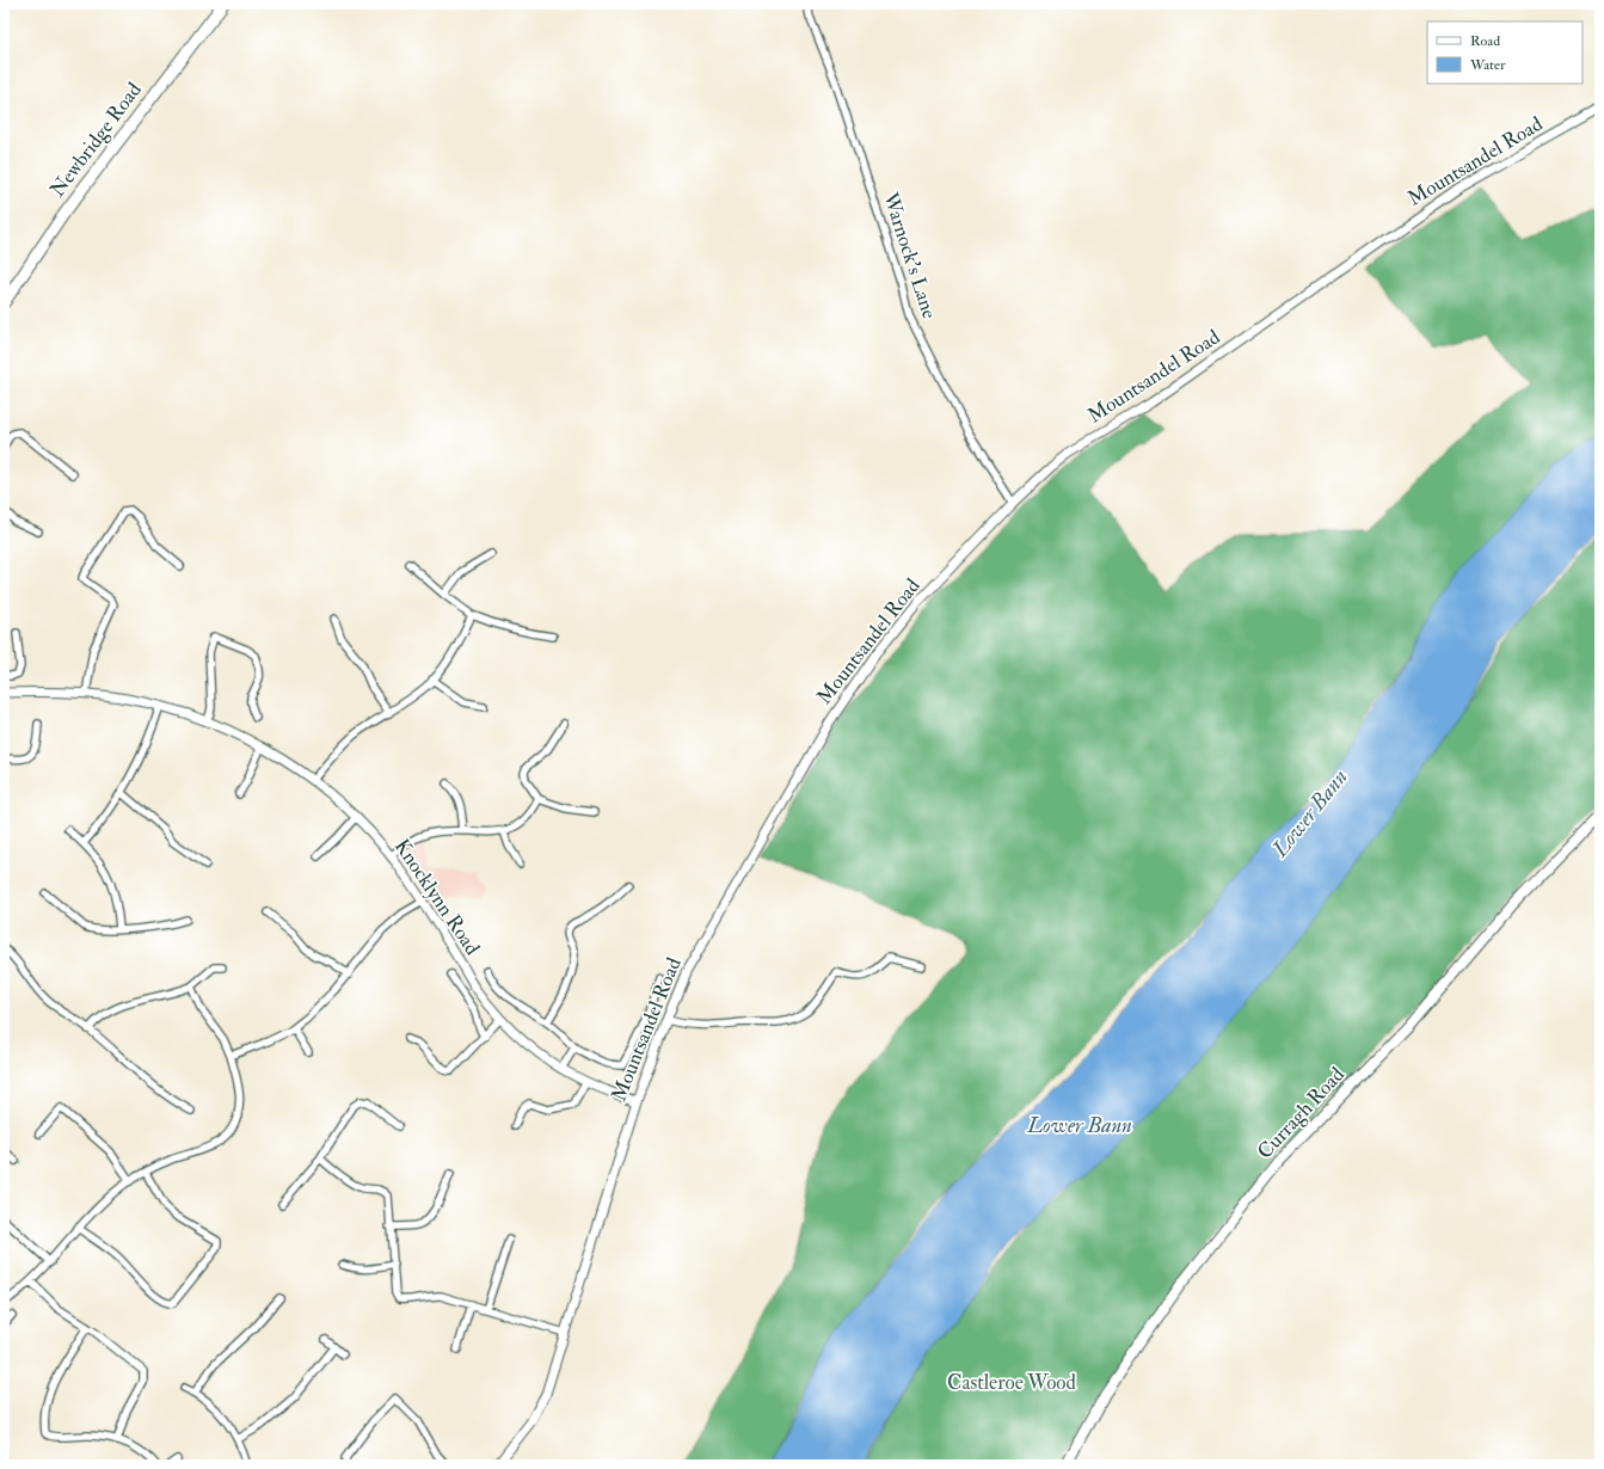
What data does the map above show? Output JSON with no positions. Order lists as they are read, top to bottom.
{
  "streets": {
    "highway": ["Newbridge Road"],
    "main road": ["Curragh Road"],
    "street": ["Mountsandel Road", "Warnock's Lane", "Knocklynn Road"]
  },
  "crossings": [
    ["Mountsandel Road", "Warnock's Lane"],
    ["Mountsandel Road", "Knocklynn Road"]
  ],
  "water": ["Lower Bann"],
  "parks": ["Castleroe Wood"],
  "legend": ["Road", "Water"]
}
